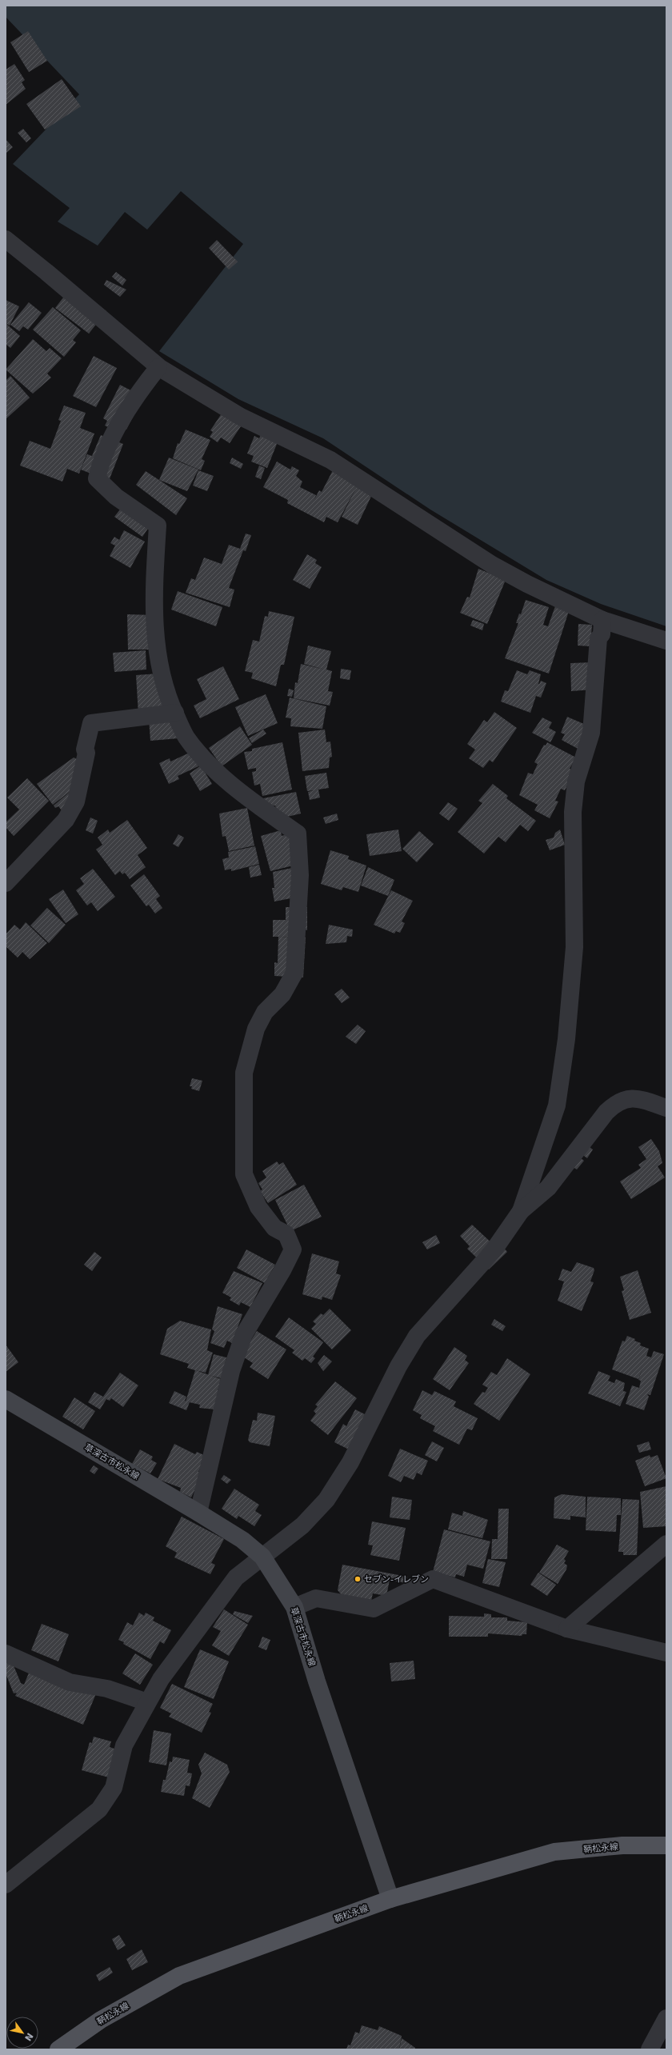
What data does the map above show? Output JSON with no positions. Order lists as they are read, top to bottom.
{
  "streets": {
    "main road": ["草深古市松永線", "鞆松永線"]
  },
  "crossings": [
    ["草深古市松永線", "鞆松永線"]
  ],
  "places": ["セブン-イレブン"],
  "north": "bottom right"
}
